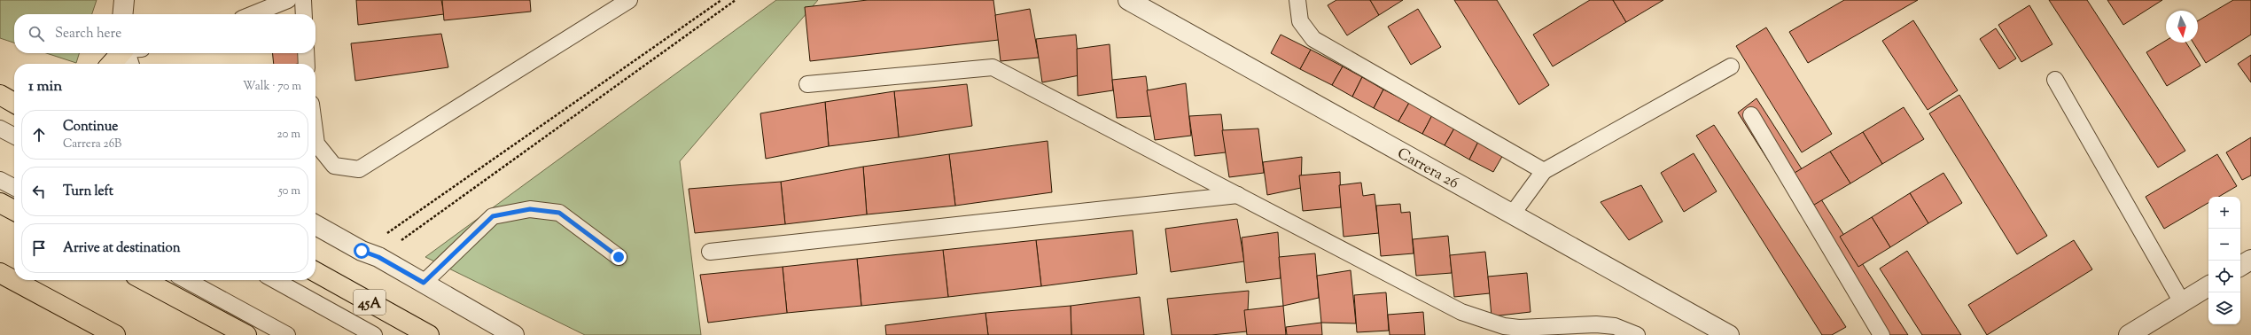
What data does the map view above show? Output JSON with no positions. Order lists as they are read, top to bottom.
{
  "streets": {
    "highway": ["45A"],
    "street": ["Carrera 26"]
  },
  "north": "bottom",
  "page": {
    "search": "Search here",
    "heading": ["1 min", "Walk · 70 m"],
    "list": [
      ["Continue", "Carrera 26B", "20 m"],
      ["Turn left", "50 m"],
      "Arrive at destination"
    ],
    "map_buttons": ["+", "−"]
  }
}
